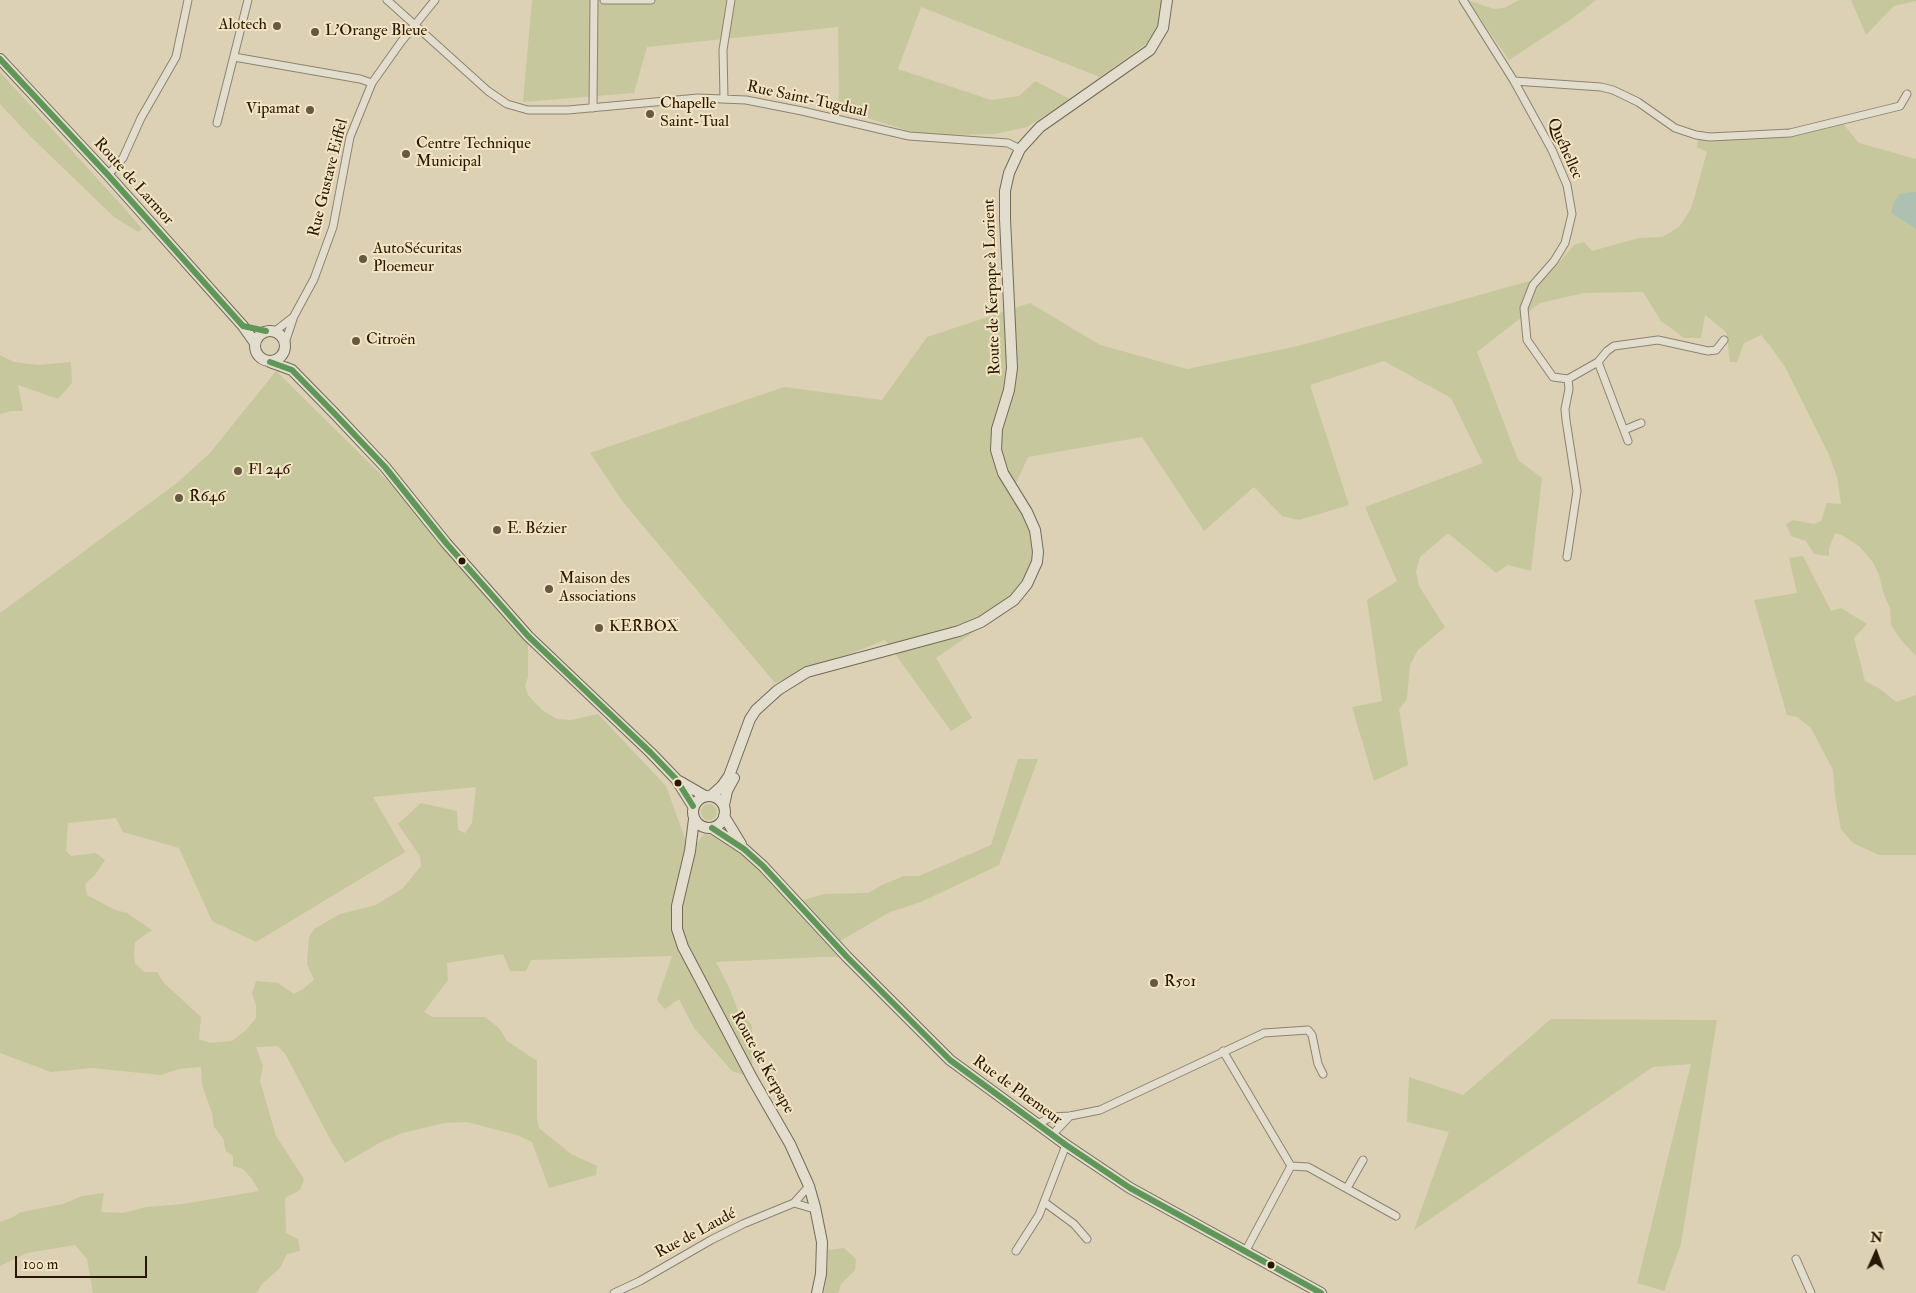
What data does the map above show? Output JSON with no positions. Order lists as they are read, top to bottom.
{
  "streets": {
    "main road": [
      "Route de Larmor",
      "Route de Kerpape à Lorient",
      "Route de Kerpape",
      "Rue de Plœmeur"
    ],
    "street": [
      "Rue Saint-Tugdual",
      "Quéhellec",
      "Rue Gustave Eiffel",
      "Rue de Laudé"
    ]
  },
  "crossings": [
    ["Rue Saint-Tugdual", "Rue Gustave Eiffel"],
    ["Rue Saint-Tugdual", "Route de Kerpape à Lorient"],
    ["Rue Gustave Eiffel", "Route de Larmor"],
    ["Route de Kerpape à Lorient", "Route de Kerpape"],
    ["Route de Kerpape à Lorient", "Rue de Plœmeur"],
    ["Route de Kerpape", "Rue de Plœmeur"],
    ["Route de Kerpape", "Rue de Laudé"]
  ],
  "places": [
    "Alotech",
    "L'Orange Bleue",
    "Vipamat",
    "Chapelle Saint-Tual",
    "Centre Technique Municipal",
    "AutoSécuritas Ploemeur",
    "Citroën",
    "Fl 246",
    "R646",
    "E. Bézier",
    "Maison des Associations",
    "KERBOX",
    "R501"
  ],
  "scale_bar": "100 m",
  "north": "top"
}
